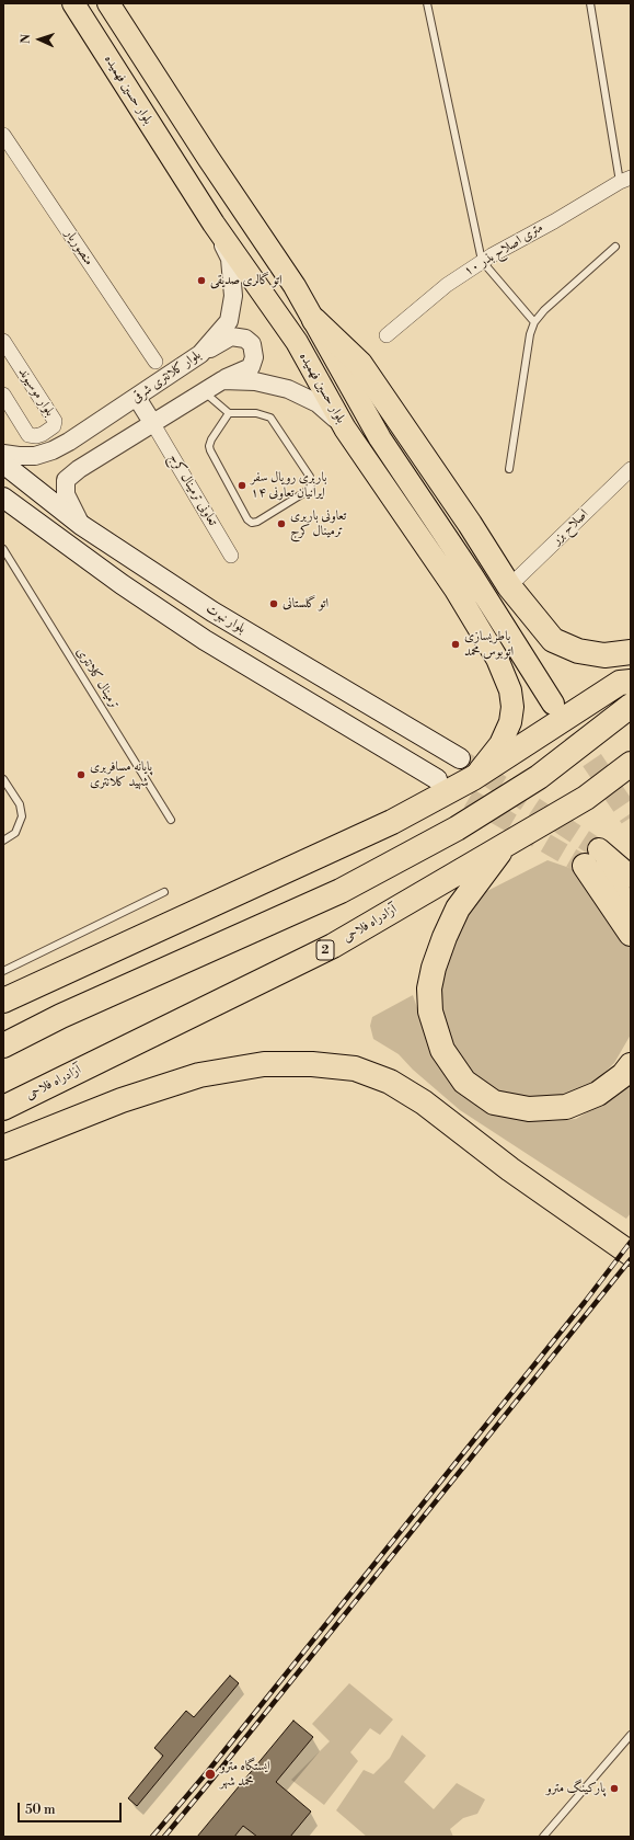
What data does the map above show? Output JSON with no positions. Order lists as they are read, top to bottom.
{
  "streets": {
    "highway": ["آزادراه فلاحی", "2"],
    "main road": ["بلوار حسین فهمیده", "بلوار نبوت"],
    "street": [
      "منصوریار",
      "۱۰ متری اصلاح بذر",
      "بلوار کلانتری شرقی",
      "بلوار موسیوند",
      "تعاونی ترمینال کرج",
      "اصلاح بزر"
    ],
    "lane": ["ترمینال کلانتری"]
  },
  "crossings": [
    ["بلوار حسین فهمیده", "بلوار کلانتری شرقی"]
  ],
  "places": [
    "اتو گالری صدیقی",
    "باربری رویال سفر ایرانیان تعاونی ۱۴",
    "تعاونی باربری ترمینال کرج",
    "اتو گلستانی",
    "باطریسازی اتوبوس محمد",
    "پایانه مسافربری شهید کلانتری",
    "ایستگاه مترو محمد شهر",
    "پارکینگ مترو"
  ],
  "scale_bar": "50 m",
  "north": "left"
}
